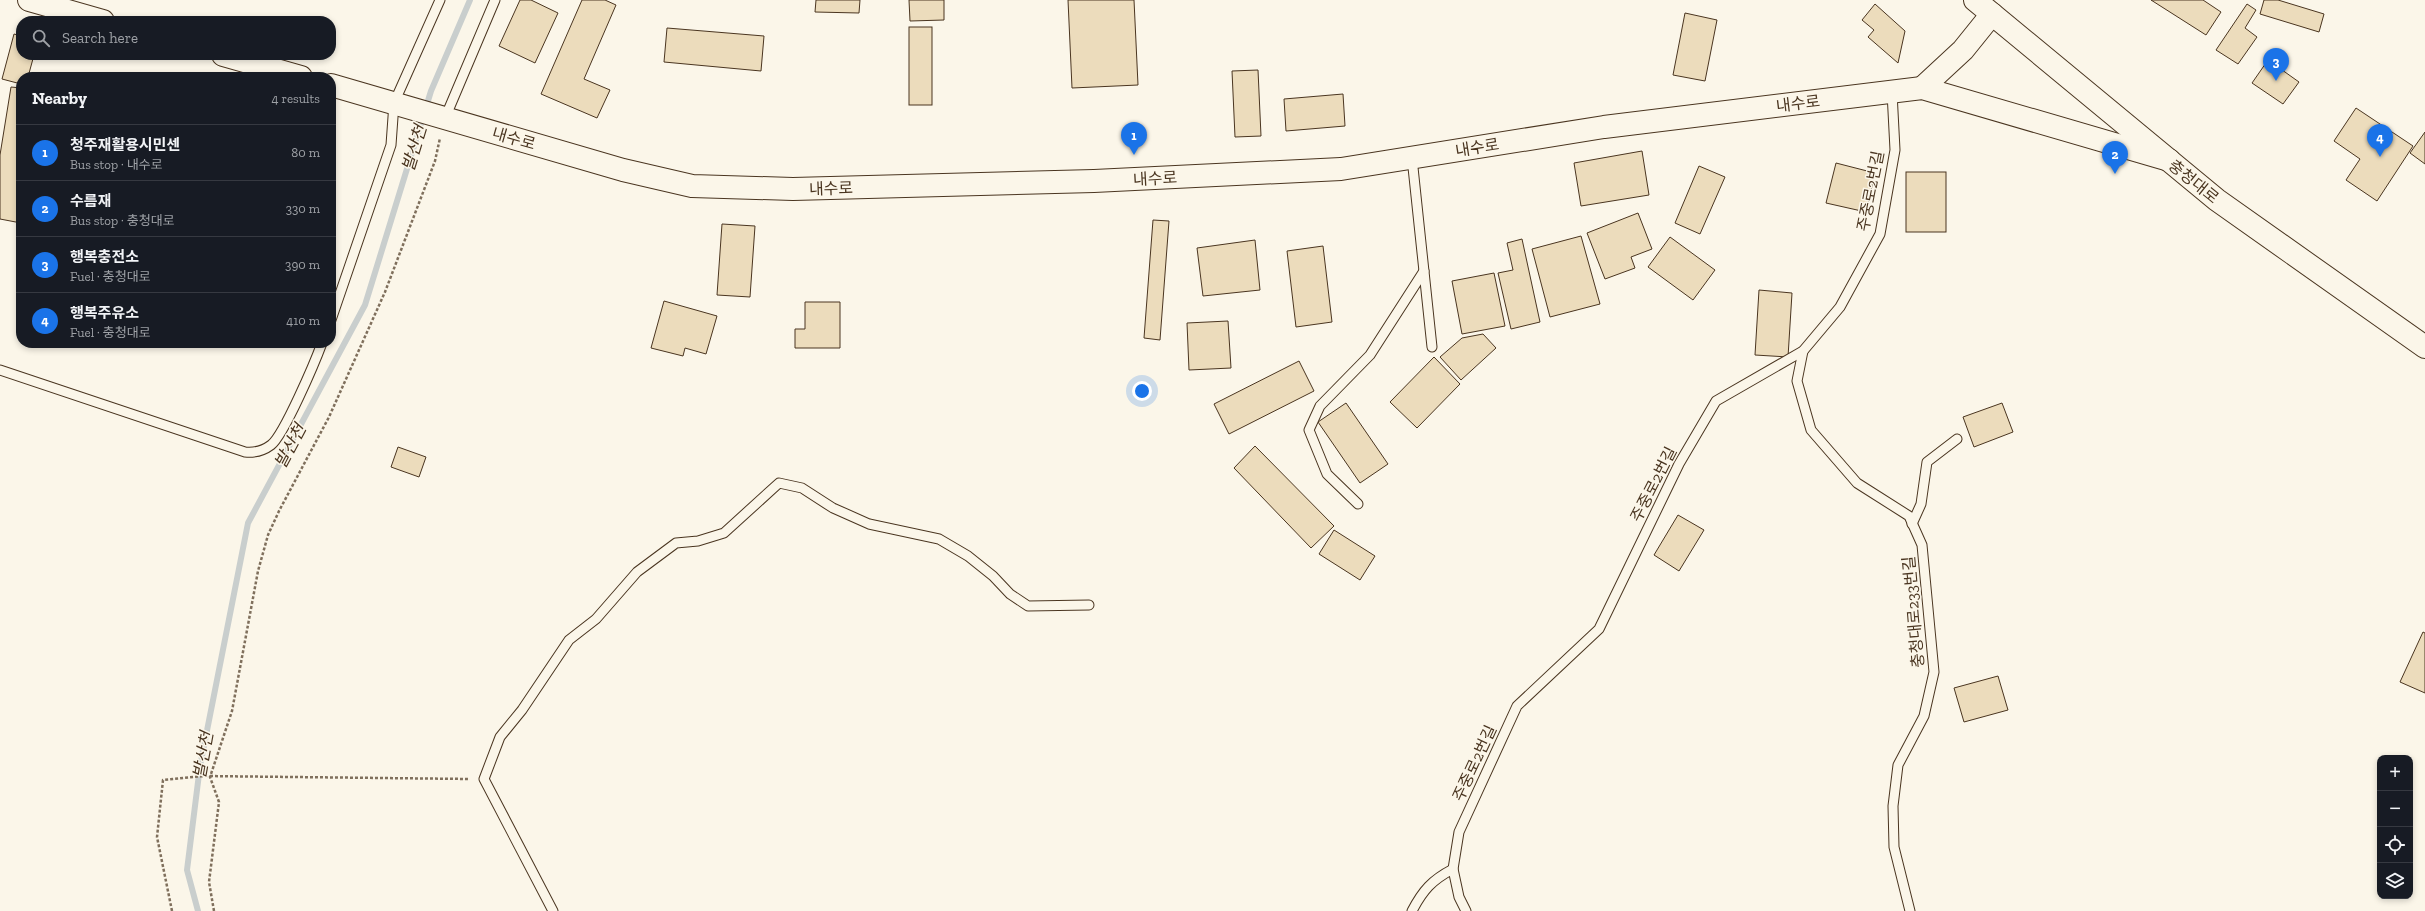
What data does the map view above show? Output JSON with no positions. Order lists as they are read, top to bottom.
{
  "streets": {
    "street": ["내수로", "충청대로"],
    "lane": ["주중로2번길", "충청대로233번길"]
  },
  "crossings": [
    ["내수로", "주중로2번길"],
    ["주중로2번길", "충청대로233번길"]
  ],
  "water": ["발산천"],
  "page": {
    "search": "Search here",
    "pins": [
      "3",
      "1",
      "4",
      "2"
    ],
    "heading": ["Nearby", "4 results"],
    "list": [
      {
        "mark": "1",
        "name": "청주재활용시민센",
        "note": "Bus stop · 내수로",
        "value": "80 m"
      },
      {
        "mark": "2",
        "name": "수름재",
        "note": "Bus stop · 충청대로",
        "value": "330 m"
      },
      {
        "mark": "3",
        "name": "행복충전소",
        "note": "Fuel · 충청대로",
        "value": "390 m"
      },
      {
        "mark": "4",
        "name": "행복주유소",
        "note": "Fuel · 충청대로",
        "value": "410 m"
      }
    ],
    "map_buttons": ["+", "−"]
  }
}
